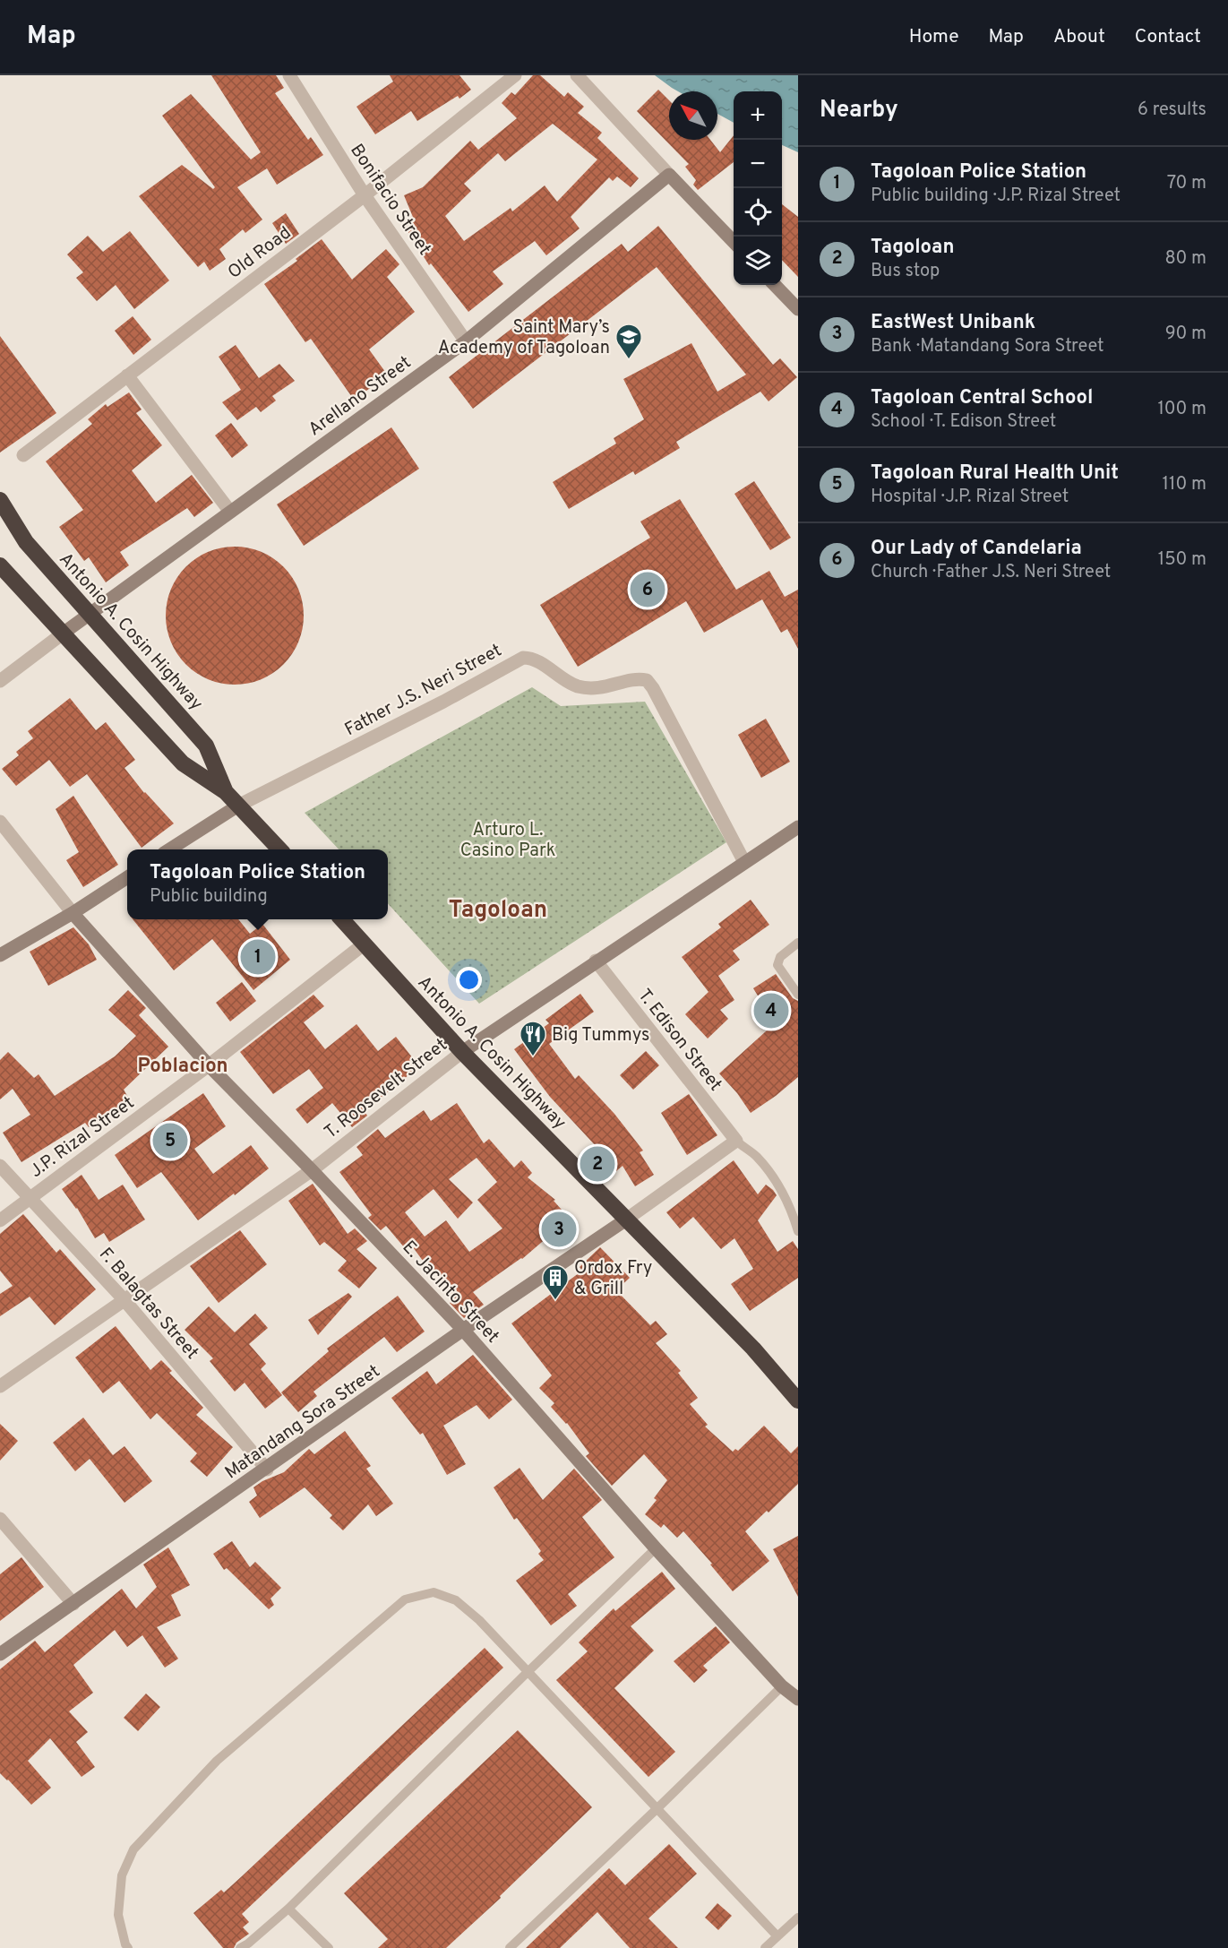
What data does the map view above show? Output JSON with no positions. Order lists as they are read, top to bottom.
{
  "streets": {
    "highway": ["Antonio A. Cosin Highway"],
    "street": [
      "Bonifacio Street",
      "Old Road",
      "Arellano Street",
      "Father J.S. Neri Street",
      "T. Edison Street",
      "T. Roosevelt Street",
      "J.P. Rizal Street",
      "E. Jacinto Street",
      "F. Balagtas Street",
      "Matandang Sora Street"
    ]
  },
  "crossings": [
    ["Bonifacio Street", "Old Road"],
    ["Bonifacio Street", "Arellano Street"],
    ["Arellano Street", "Antonio A. Cosin Highway"],
    ["Antonio A. Cosin Highway", "Father J.S. Neri Street"],
    ["Antonio A. Cosin Highway", "T. Roosevelt Street"],
    ["Antonio A. Cosin Highway", "J.P. Rizal Street"],
    ["Antonio A. Cosin Highway", "Matandang Sora Street"],
    ["Father J.S. Neri Street", "T. Roosevelt Street"],
    ["T. Edison Street", "T. Roosevelt Street"],
    ["T. Roosevelt Street", "E. Jacinto Street"],
    ["T. Roosevelt Street", "F. Balagtas Street"],
    ["J.P. Rizal Street", "E. Jacinto Street"],
    ["J.P. Rizal Street", "F. Balagtas Street"],
    ["E. Jacinto Street", "Matandang Sora Street"],
    ["F. Balagtas Street", "Matandang Sora Street"]
  ],
  "districts": ["Tagoloan", "Poblacion"],
  "parks": ["Arturo L. Casino Park"],
  "places": {
    "school or university": ["Saint Mary’s Academy of Tagoloan"],
    "restaurant": ["Big Tummys"],
    "building": ["Ordox Fry & Grill"]
  },
  "north": "top left",
  "page": {
    "header": "Map",
    "nav": [
      "Home",
      "Map",
      "About",
      "Contact"
    ],
    "heading": ["Nearby", "6 results"],
    "map_buttons": ["+", "−"],
    "list": [
      {
        "mark": "1",
        "name": "Tagoloan Police Station",
        "note": "Public building · J.P. Rizal Street",
        "value": "70 m"
      },
      {
        "mark": "2",
        "name": "Tagoloan",
        "note": "Bus stop",
        "value": "80 m"
      },
      {
        "mark": "3",
        "name": "EastWest Unibank",
        "note": "Bank · Matandang Sora Street",
        "value": "90 m"
      },
      {
        "mark": "4",
        "name": "Tagoloan Central School",
        "note": "School · T. Edison Street",
        "value": "100 m"
      },
      {
        "mark": "5",
        "name": "Tagoloan Rural Health Unit",
        "note": "Hospital · J.P. Rizal Street",
        "value": "110 m"
      },
      {
        "mark": "6",
        "name": "Our Lady of Candelaria",
        "note": "Church · Father J.S. Neri Street",
        "value": "150 m"
      }
    ],
    "pins": [
      "6",
      "1",
      "4",
      "5",
      "2",
      "3"
    ],
    "popup": ["Tagoloan Police Station", "Public building"]
  }
}
